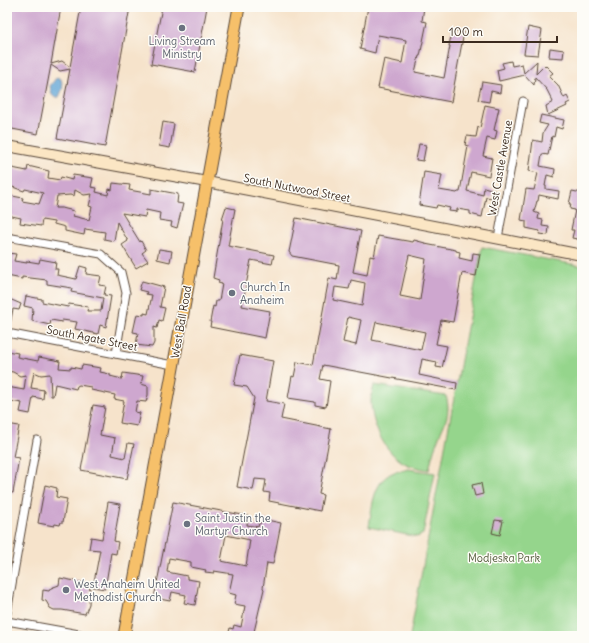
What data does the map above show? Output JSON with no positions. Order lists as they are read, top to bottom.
{
  "streets": {
    "main road": ["West Ball Road"],
    "street": ["West Castle Avenue", "South Nutwood Street", "South Agate Street"]
  },
  "crossings": [
    ["West Castle Avenue", "South Nutwood Street"],
    ["South Nutwood Street", "West Ball Road"],
    ["West Ball Road", "South Agate Street"]
  ],
  "parks": ["Modjeska Park"],
  "places": [
    "Living Stream Ministry",
    "Church In Anaheim",
    "Saint Justin the Martyr Church",
    "West Anaheim United Methodist Church"
  ],
  "scale_bar": "100 m"
}
